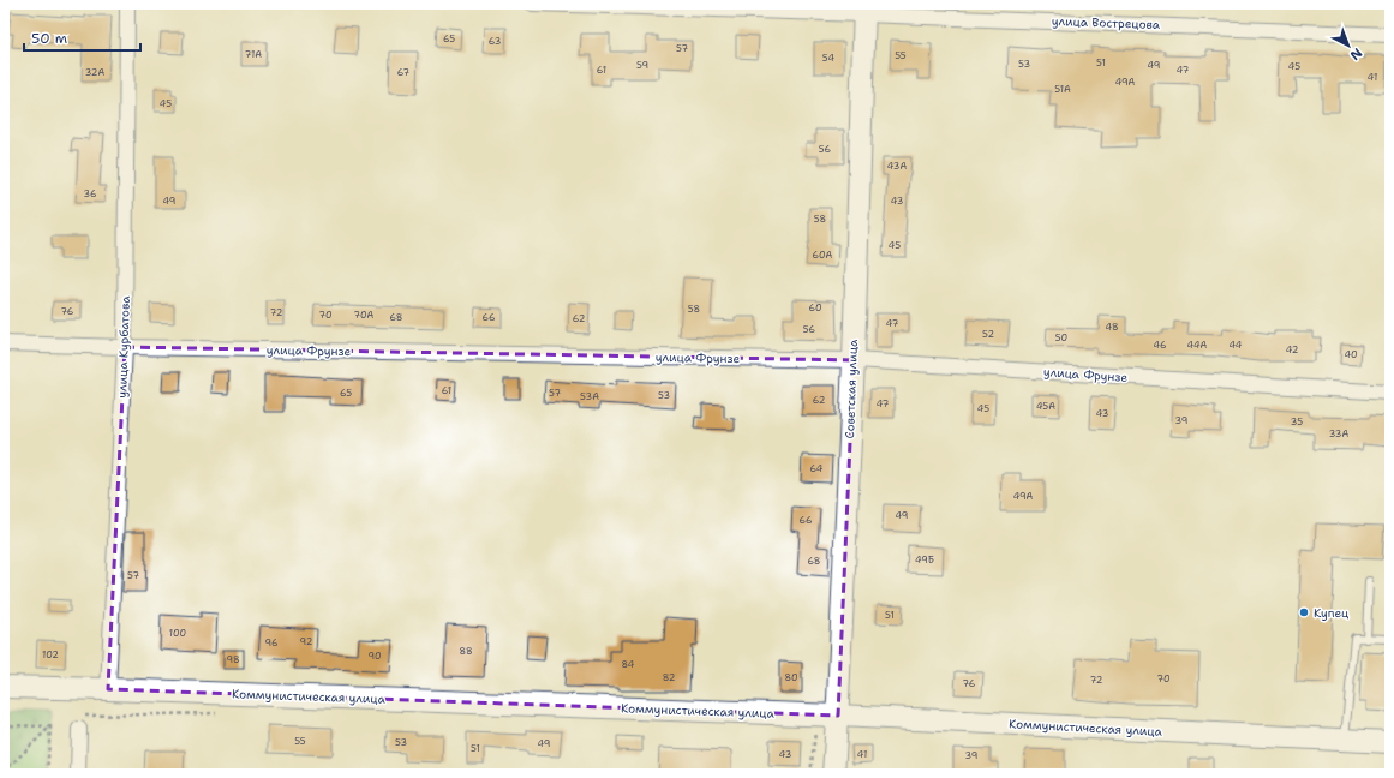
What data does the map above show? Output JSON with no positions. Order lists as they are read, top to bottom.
{
  "streets": {
    "street": [
      "улица Вострецова",
      "улица Курбатова",
      "улица Фрунзе",
      "Советская улица",
      "Коммунистическая улица"
    ]
  },
  "crossings": [
    ["улица Вострецова", "Советская улица"],
    ["улица Курбатова", "улица Фрунзе"],
    ["улица Курбатова", "Коммунистическая улица"],
    ["улица Фрунзе", "Советская улица"],
    ["Советская улица", "Коммунистическая улица"]
  ],
  "places": ["Купец"],
  "house_numbers": [
    "65",
    "63",
    "57",
    "71А",
    "55",
    "54",
    "51",
    "53",
    "59",
    "49",
    "45",
    "61",
    "47",
    "32А",
    "67",
    "41",
    "49А",
    "51А",
    "45",
    "56",
    "43А",
    "36",
    "49",
    "43",
    "58",
    "45",
    "60А",
    "60",
    "58",
    "76",
    "72",
    "70",
    "70А",
    "68",
    "66",
    "62",
    "47",
    "48",
    "56",
    "52",
    "50",
    "46",
    "44А",
    "44",
    "42",
    "40",
    "61",
    "65",
    "57",
    "53",
    "53А",
    "62",
    "47",
    "45А",
    "45",
    "43",
    "39",
    "35",
    "33А",
    "64",
    "49А",
    "49",
    "66",
    "49Б",
    "68",
    "57",
    "51",
    "100",
    "92",
    "96",
    "88",
    "102",
    "90",
    "98",
    "84",
    "82",
    "80",
    "70",
    "72",
    "76",
    "55",
    "53",
    "49",
    "51",
    "43",
    "41",
    "39"
  ],
  "scale_bar": "50 m",
  "north": "bottom right"
}
